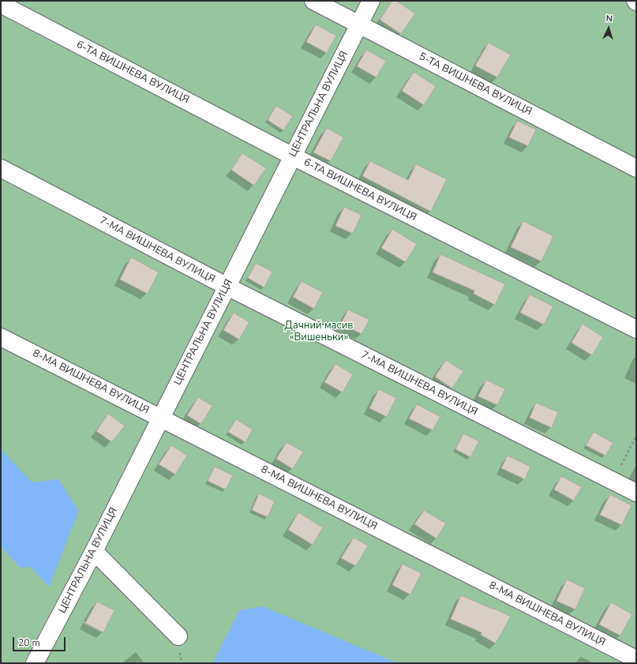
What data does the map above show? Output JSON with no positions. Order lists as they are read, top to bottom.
{
  "streets": {
    "street": [
      "6-ТА ВИШНЕВА ВУЛИЦЯ",
      "5-ТА ВИШНЕВА ВУЛИЦЯ",
      "ЦЕНТРАЛЬНА ВУЛИЦЯ",
      "7-МА ВИШНЕВА ВУЛИЦЯ",
      "8-МА ВИШНЕВА ВУЛИЦЯ"
    ]
  },
  "crossings": [
    ["6-ТА ВИШНЕВА ВУЛИЦЯ", "ЦЕНТРАЛЬНА ВУЛИЦЯ"],
    ["5-ТА ВИШНЕВА ВУЛИЦЯ", "ЦЕНТРАЛЬНА ВУЛИЦЯ"],
    ["ЦЕНТРАЛЬНА ВУЛИЦЯ", "7-МА ВИШНЕВА ВУЛИЦЯ"],
    ["ЦЕНТРАЛЬНА ВУЛИЦЯ", "8-МА ВИШНЕВА ВУЛИЦЯ"]
  ],
  "parks": ["Дачний масив «Вишеньки»"],
  "scale_bar": "20 m",
  "north": "top"
}
